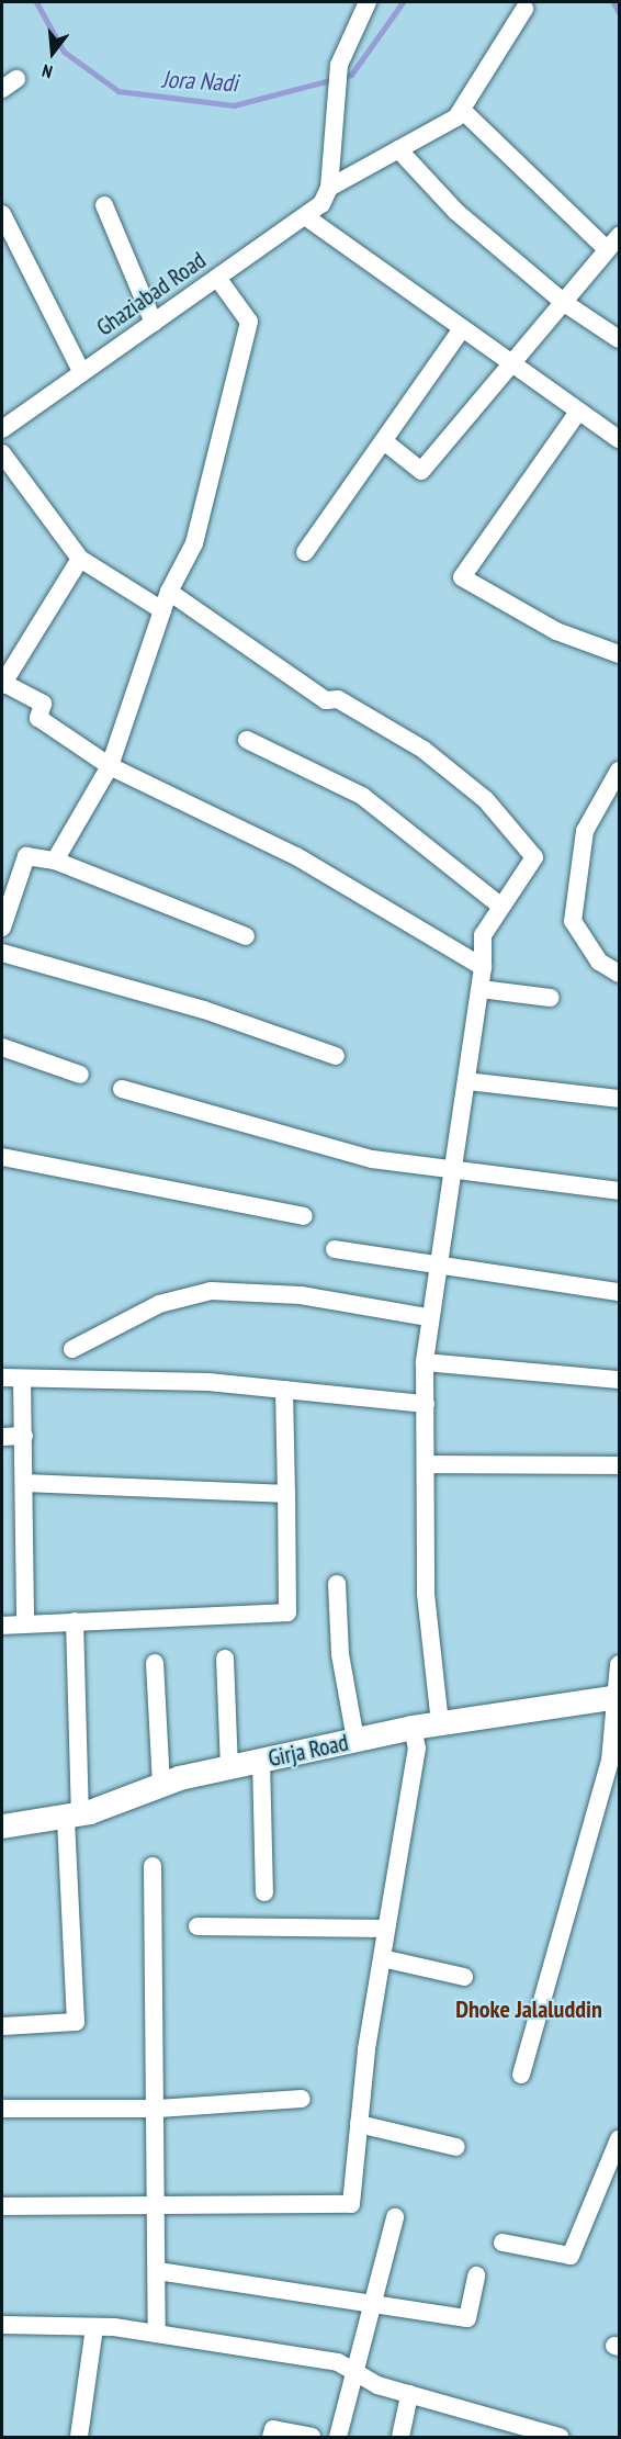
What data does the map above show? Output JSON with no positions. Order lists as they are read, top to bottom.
{
  "streets": {
    "main road": ["Girja Road"],
    "street": ["Ghaziabad Road"]
  },
  "districts": ["Dhoke Jalaluddin"],
  "water": ["Jora Nadi"],
  "north": "bottom"
}
